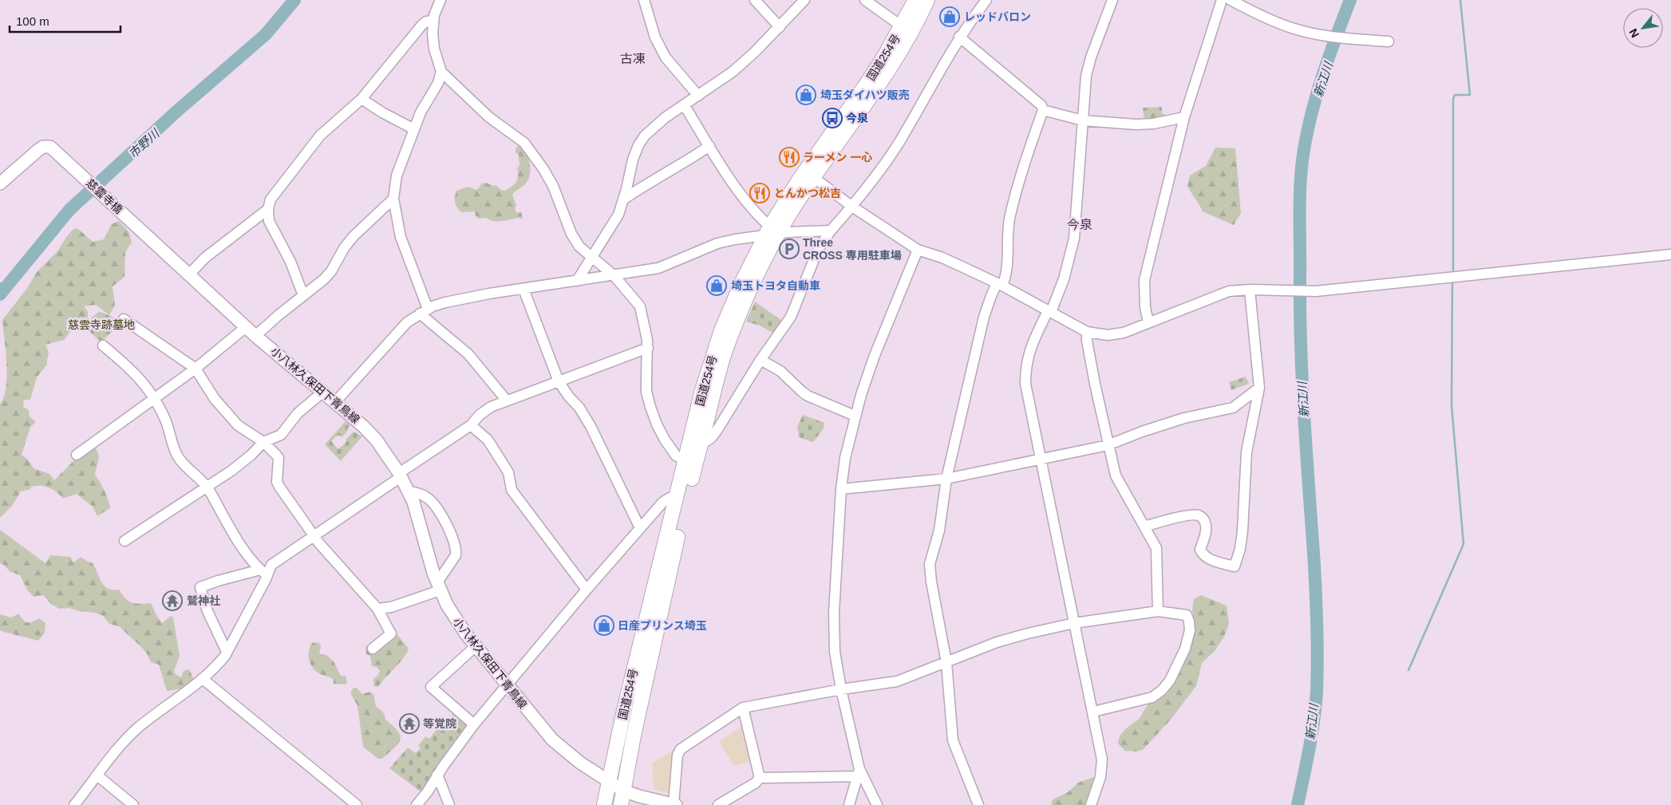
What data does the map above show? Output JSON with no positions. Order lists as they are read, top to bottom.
{
  "streets": {
    "highway": ["国道254号"],
    "main road": ["慈雲寺橋", "小八林久保田下青鳥線"]
  },
  "crossings": [
    ["国道254号", "小八林久保田下青鳥線"],
    ["慈雲寺橋", "小八林久保田下青鳥線"]
  ],
  "districts": ["古凍", "今泉"],
  "water": ["新江川", "市野川"],
  "parks": ["慈雲寺跡墓地"],
  "places": {
    "shop": [
      "レッドバロン",
      "埼玉ダイハツ販売",
      "埼玉トヨタ自動車",
      "日産プリンス埼玉"
    ],
    "bus stop": ["今泉"],
    "restaurant": ["ラーメン 一心", "とんかつ松吉"],
    "parking": ["Three CROSS 専用駐車場"],
    "temple": ["鷲神社", "等覚院"]
  },
  "scale_bar": "100 m",
  "north": "bottom left"
}
